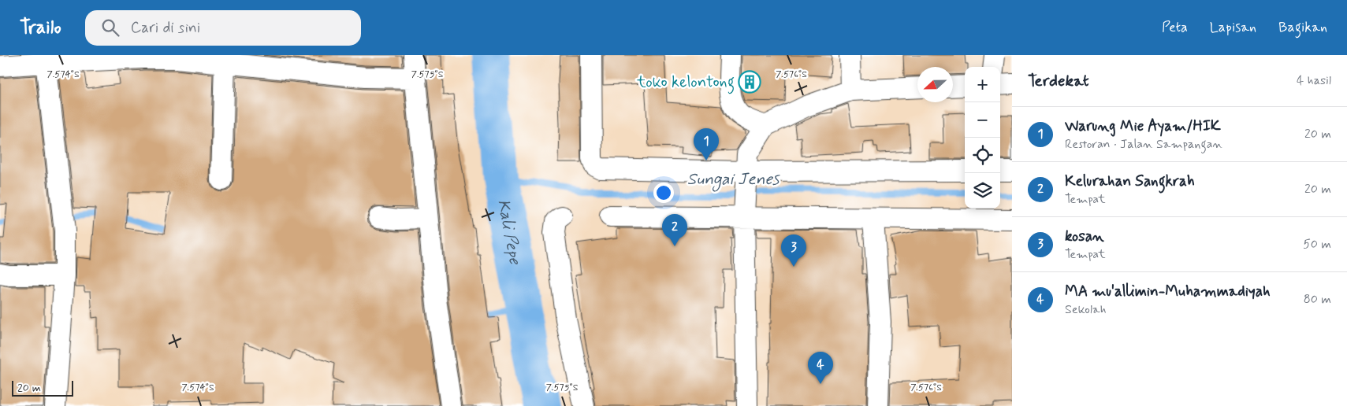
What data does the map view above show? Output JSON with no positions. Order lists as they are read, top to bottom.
{
  "water": ["Sungai Jenes", "Kali Pepe"],
  "places": {
    "building": ["toko kelontong"]
  },
  "scale_bar": "20 m",
  "north": "left",
  "page": {
    "header": "Trailo",
    "search": "Cari di sini",
    "nav": ["Peta", "Lapisan", "Bagikan"],
    "heading": ["Terdekat", "4 hasil"],
    "map_buttons": ["+", "−"],
    "list": [
      {
        "mark": "1",
        "name": "Warung Mie Ayam/HIK",
        "note": "Restoran · Jalan Sampangan",
        "value": "20 m"
      },
      {
        "mark": "2",
        "name": "Kelurahan Sangkrah",
        "note": "Tempat",
        "value": "20 m"
      },
      {
        "mark": "3",
        "name": "kosan",
        "note": "Tempat",
        "value": "50 m"
      },
      {
        "mark": "4",
        "name": "MA mu'allimin-Muhammadiyah",
        "note": "Sekolah",
        "value": "80 m"
      }
    ],
    "pins": [
      "1",
      "2",
      "3",
      "4"
    ],
    "scale": "20 m"
  },
  "coordinates": ["7.574°S", "7.575°S", "7.576°S"]
}
